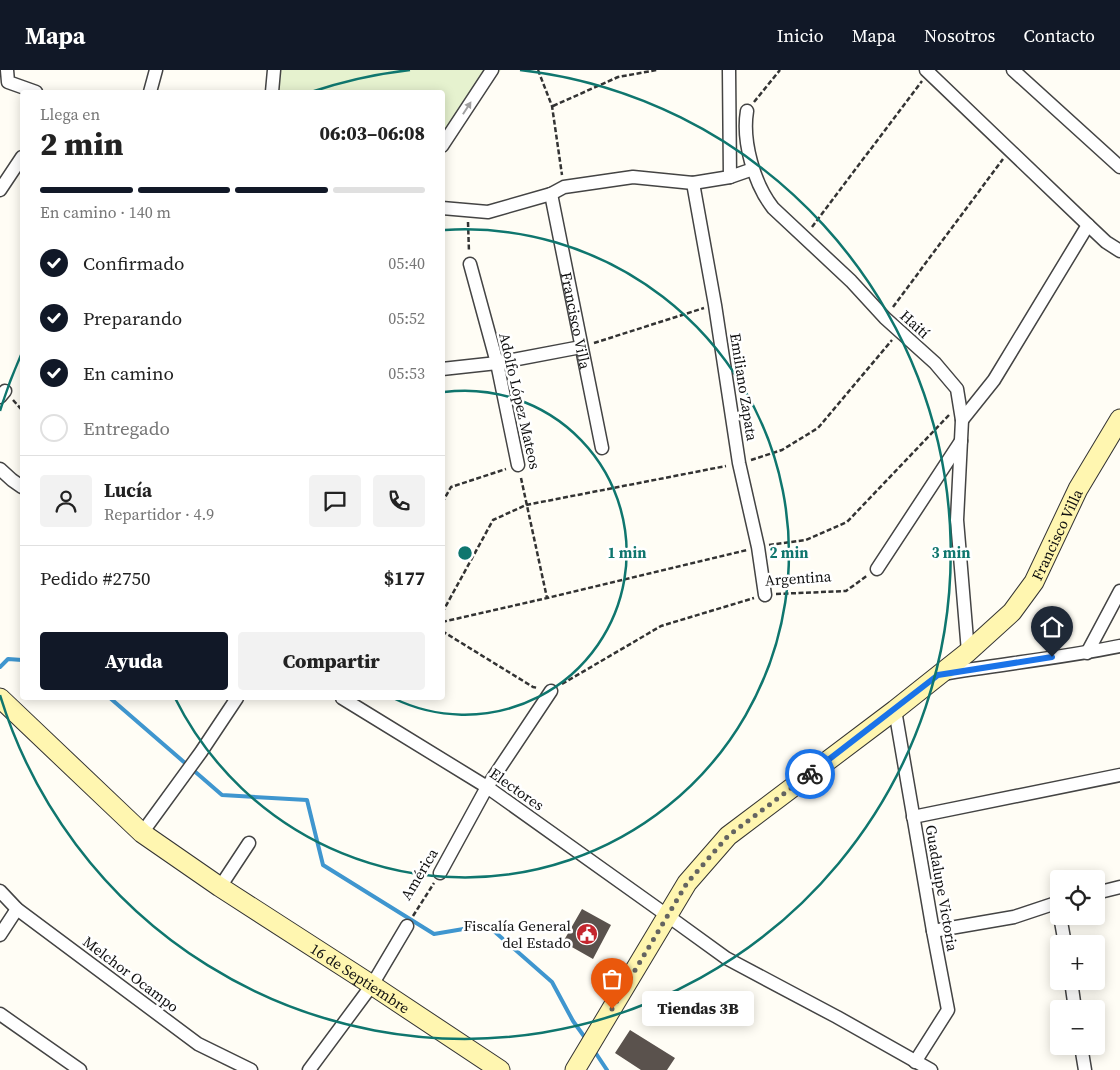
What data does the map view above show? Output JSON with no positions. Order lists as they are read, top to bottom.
{
  "streets": {
    "street": [
      "Francisco Villa",
      "Haití",
      "Emiliano Zapata",
      "Adolfo López Mateos",
      "Electores",
      "América",
      "Guadalupe Victoria",
      "Melchor Ocampo",
      "16 de Septiembre"
    ],
    "path": ["Argentina"]
  },
  "crossings": [
    ["Francisco Villa", "Haití"],
    ["Francisco Villa", "Electores"],
    ["Francisco Villa", "Guadalupe Victoria"],
    ["Emiliano Zapata", "Argentina"],
    ["Argentina", "América"],
    ["Electores", "América"],
    ["Electores", "Guadalupe Victoria"]
  ],
  "places": {
    "public building": ["Fiscalía General del Estado"],
    "other": ["Tiendas 3B"]
  },
  "page": {
    "header": "Mapa",
    "nav": [
      "Inicio",
      "Mapa",
      "Nosotros",
      "Contacto"
    ],
    "heading": ["2 min", "Llega en", "06:03–06:08"],
    "panel": [
      "Lucía",
      "Repartidor · 4.9",
      "Pedido #2750",
      "$177"
    ],
    "bar": "En camino · 140 m",
    "list": [
      ["Confirmado", "05:40"],
      ["Preparando", "05:52"],
      ["En camino", "05:53"],
      "Entregado"
    ],
    "buttons": ["Ayuda", "Compartir"],
    "map_buttons": ["+", "−"],
    "bubble": "Tiendas 3B"
  },
  "rings": ["1 min", "2 min", "3 min"]
}
